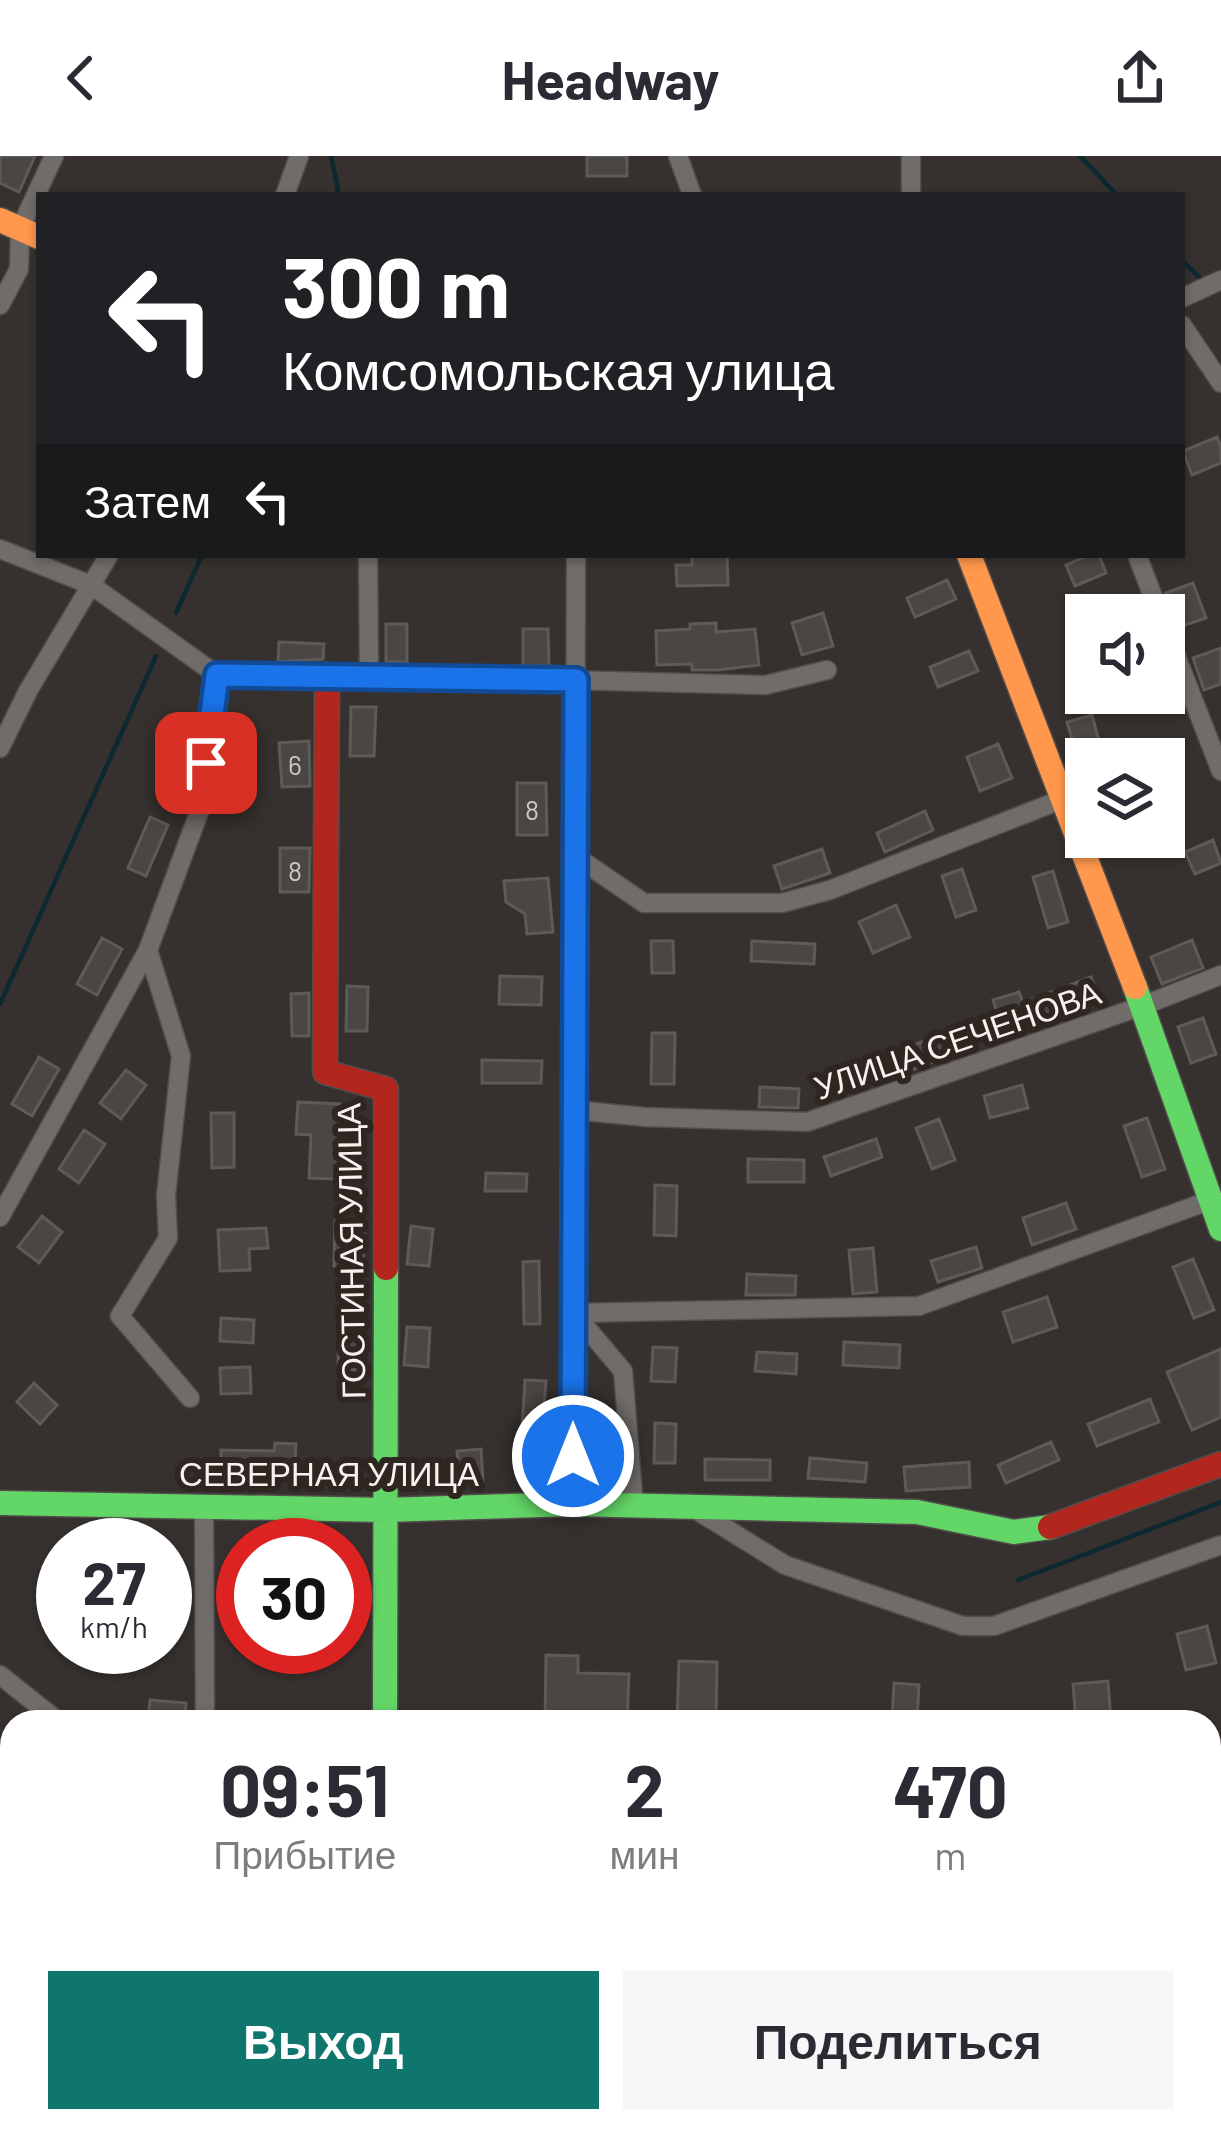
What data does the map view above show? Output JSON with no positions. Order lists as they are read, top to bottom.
{
  "streets": {
    "street": ["УЛИЦА СЕЧЕНОВА", "ГОСТИНАЯ УЛИЦА", "СЕВЕРНАЯ УЛИЦА"]
  },
  "crossings": [
    ["ГОСТИНАЯ УЛИЦА", "СЕВЕРНАЯ УЛИЦА"]
  ],
  "house_numbers": ["6", "8", "8"],
  "page": {
    "header": "Headway",
    "turn": ["300 m", "Комсомольская улица"],
    "then": "Затем",
    "speed": "27 km/h",
    "limit": "30",
    "eta": [
      "09:51",
      "Прибытие",
      "2",
      "мин",
      "470",
      "m"
    ],
    "buttons": ["Выход", "Поделиться"]
  }
}
